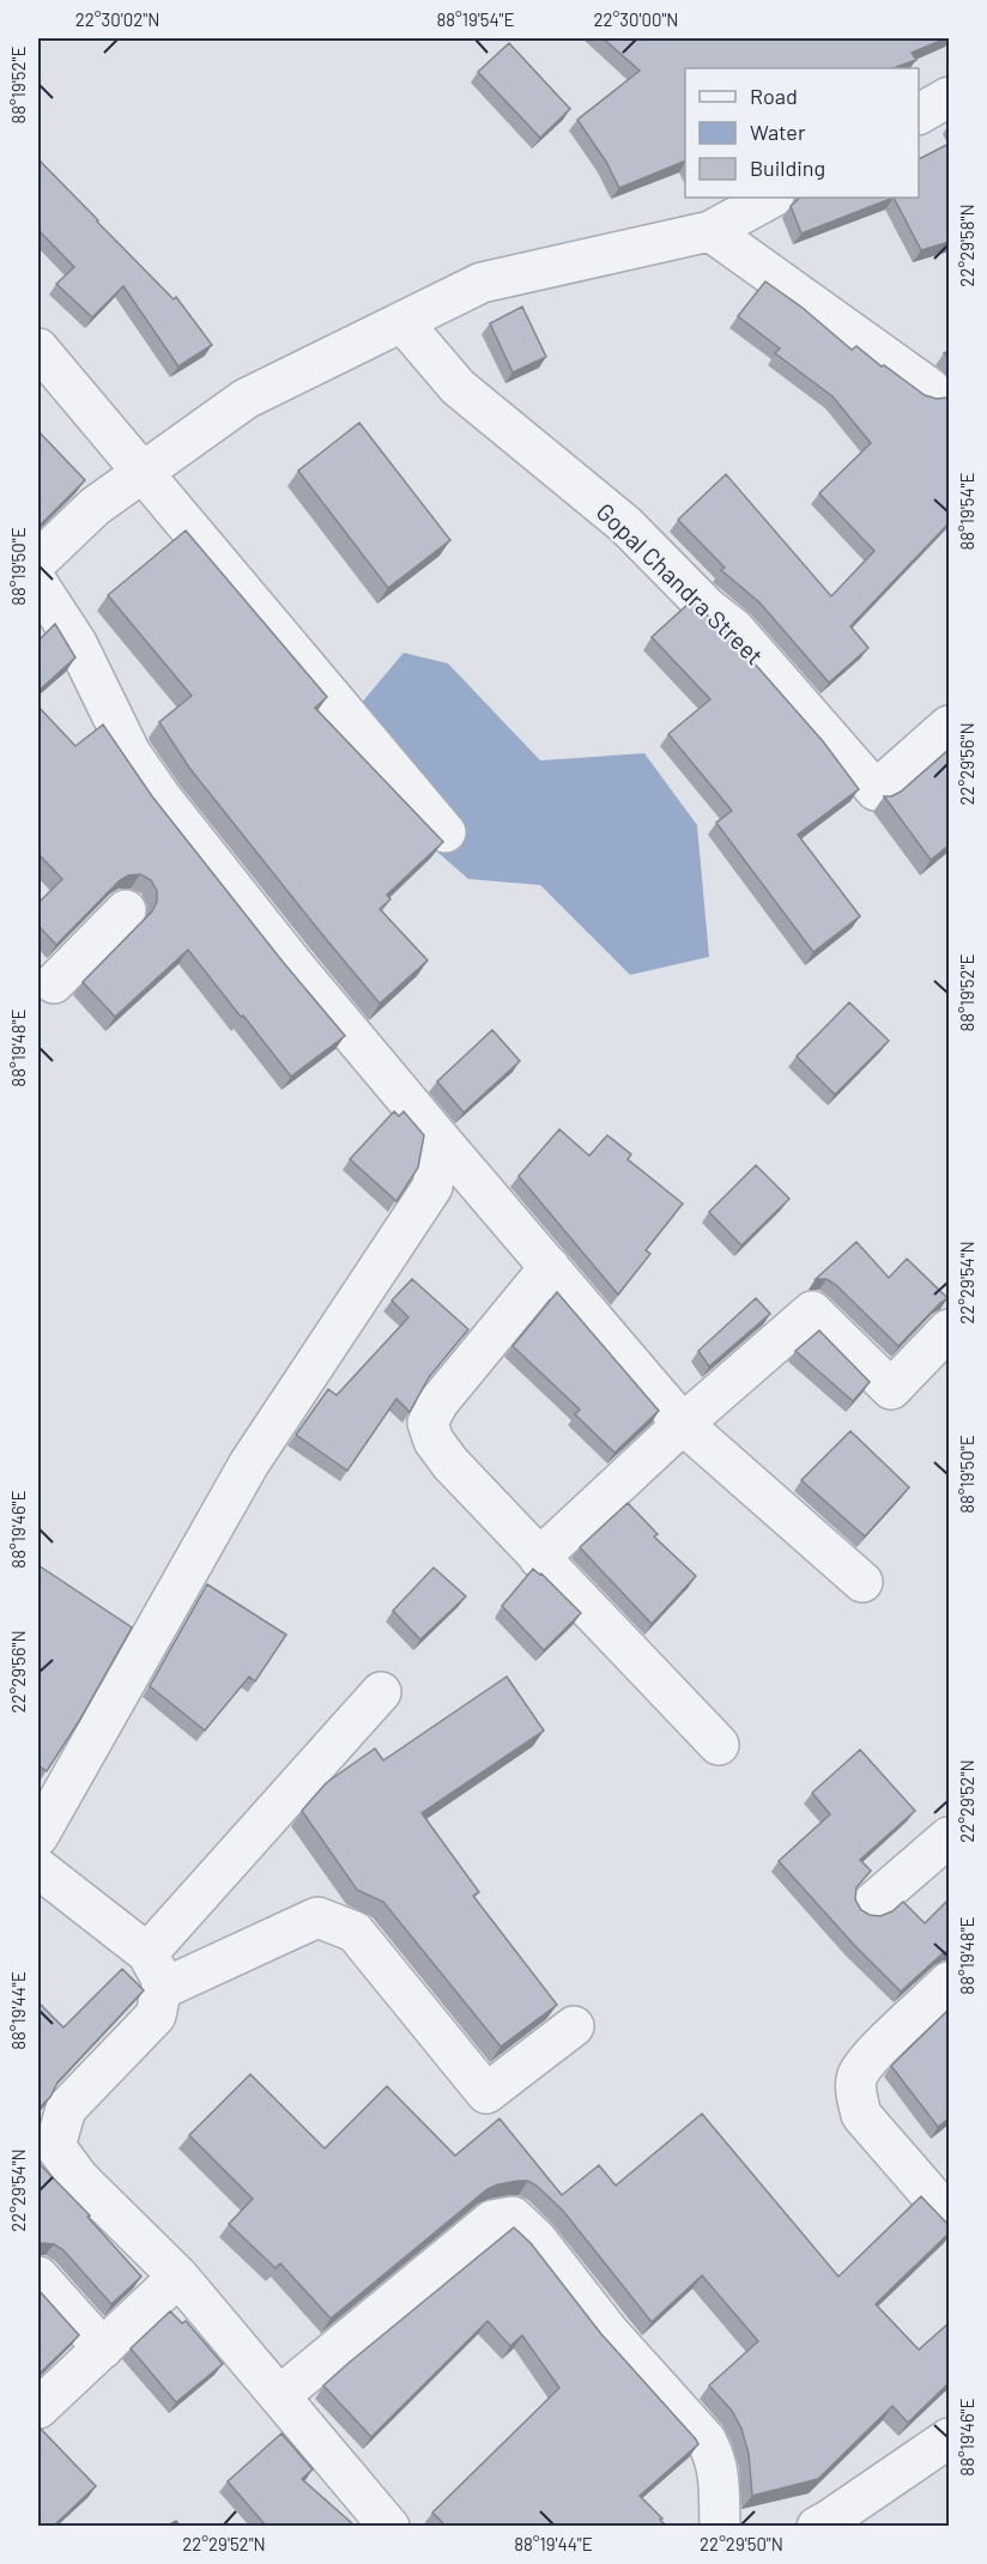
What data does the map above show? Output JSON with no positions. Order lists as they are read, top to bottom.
{
  "streets": {
    "street": ["Gopal Chandra Street"]
  },
  "legend": ["Road", "Water", "Building"],
  "coordinates": [
    "22°30'02\"N",
    "88°19'54\"E",
    "22°30'00\"N",
    "88°19'52\"E",
    "22°29'58\"N",
    "88°19'50\"E",
    "22°29'56\"N",
    "88°19'48\"E",
    "22°29'54\"N",
    "88°19'46\"E",
    "22°29'52\"N",
    "88°19'44\"E",
    "22°29'50\"N"
  ]
}
